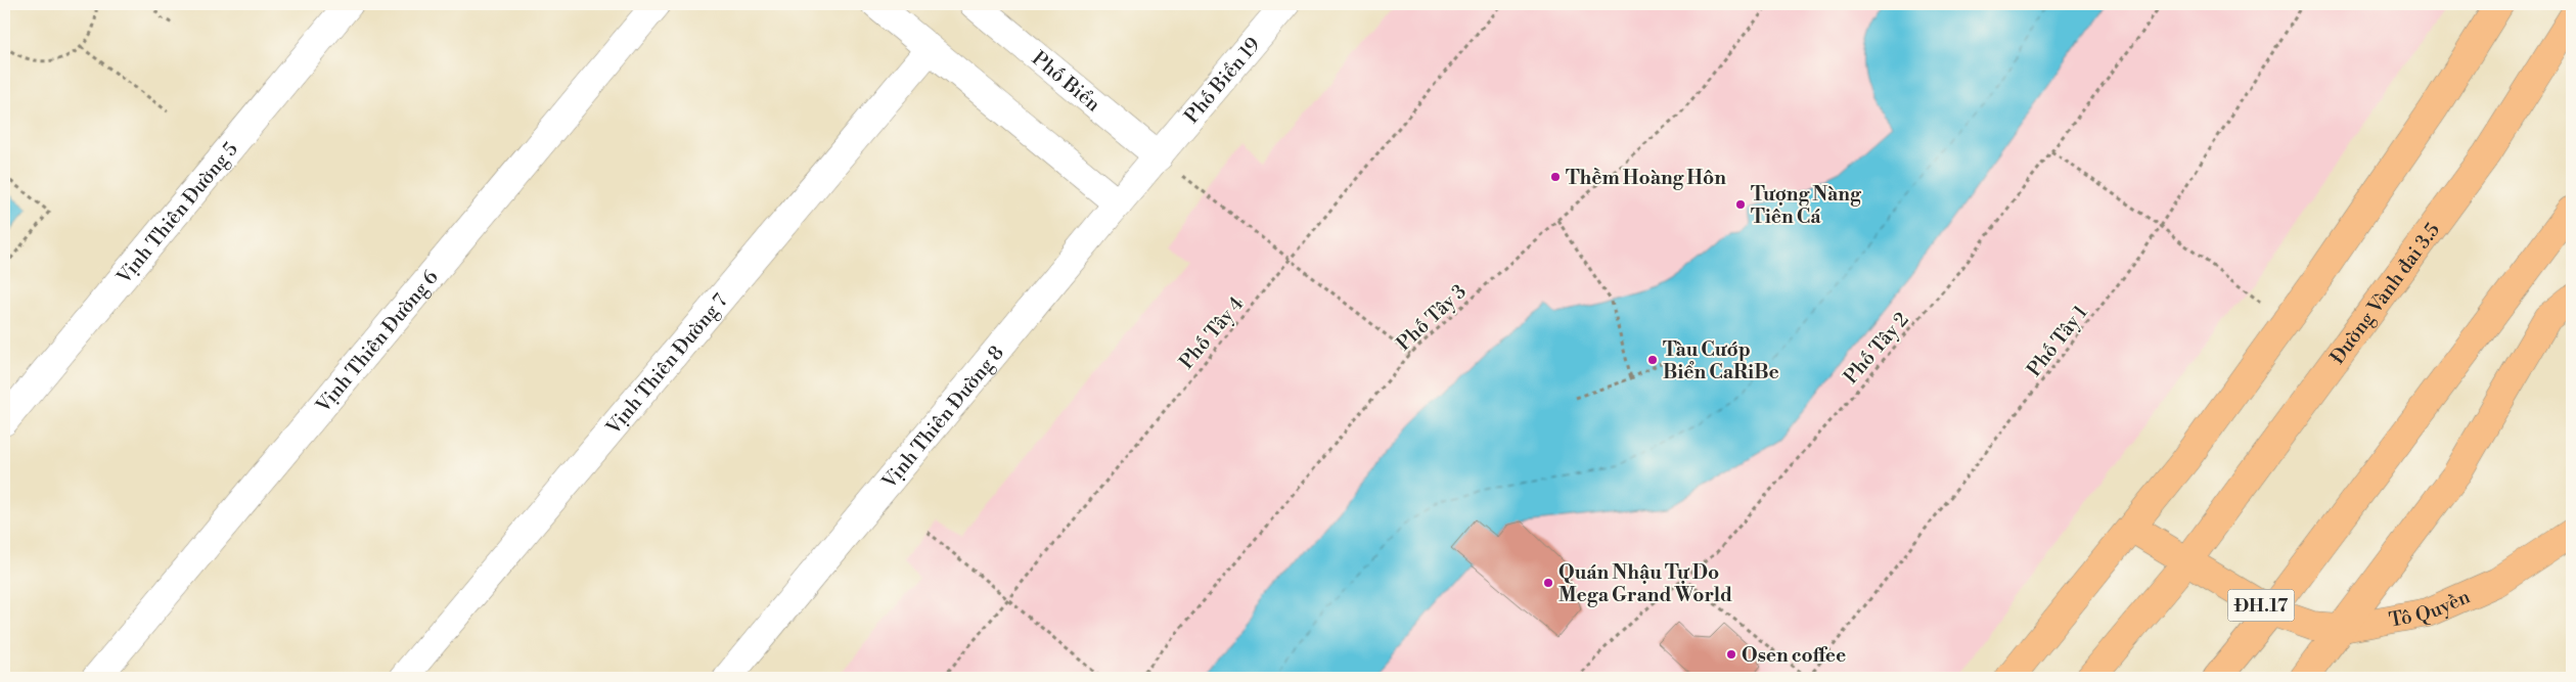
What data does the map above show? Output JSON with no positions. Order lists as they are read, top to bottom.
{
  "streets": {
    "main road": ["Đường Vành đai 3.5", "ĐH.17", "Tô Quyền"],
    "street": [
      "Phố Biển",
      "Phố Biển 19",
      "Vịnh Thiên Đường 5",
      "Vịnh Thiên Đường 6",
      "Vịnh Thiên Đường 7",
      "Vịnh Thiên Đường 8"
    ],
    "path": [
      "Phố Tây 3",
      "Phố Tây 4",
      "Phố Tây 1",
      "Phố Tây 2"
    ]
  },
  "crossings": [
    ["Phố Biển", "Phố Biển 19"],
    ["Phố Biển", "Vịnh Thiên Đường 8"],
    ["Phố Biển 19", "Vịnh Thiên Đường 8"],
    ["Đường Vành đai 3.5", "Tô Quyền"]
  ],
  "places": [
    "Thềm Hoàng Hôn",
    "Tượng Nàng Tiên Cá",
    "Tàu Cướp Biển CaRiBe",
    "Quán Nhậu Tự Do Mega Grand World",
    "Osen coffee"
  ]
}
